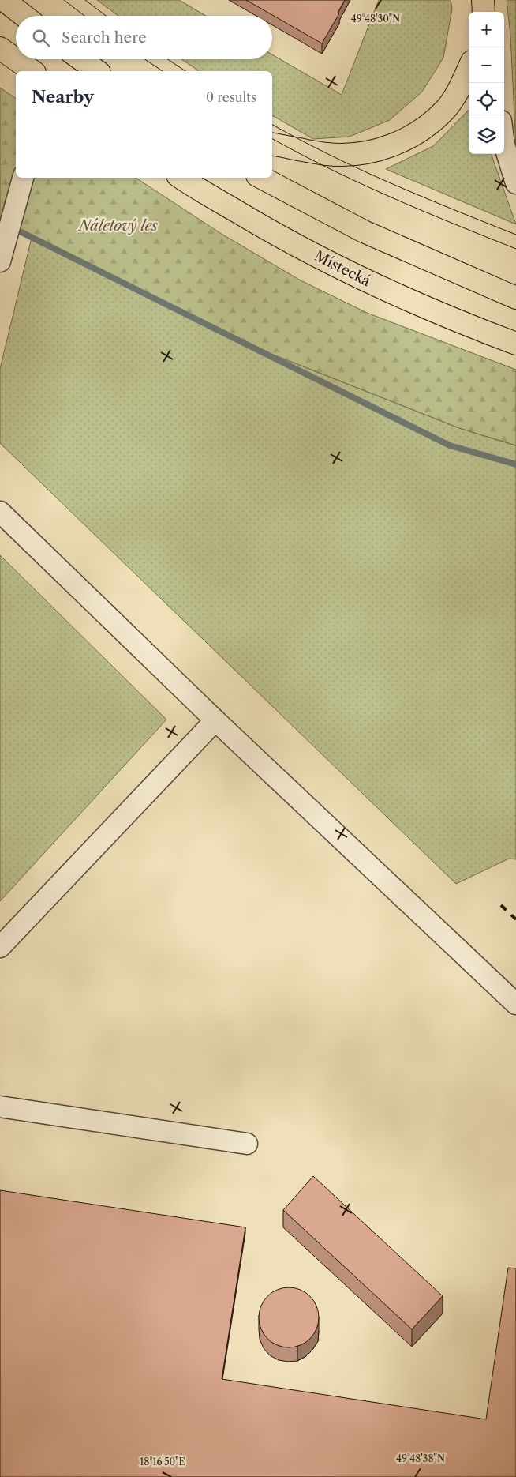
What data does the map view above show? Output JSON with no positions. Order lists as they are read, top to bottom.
{
  "streets": {
    "highway": ["Místecká"]
  },
  "parks": ["Náletový les"],
  "page": {
    "map_buttons": ["+", "−"],
    "search": "Search here",
    "heading": ["Nearby", "0 results"]
  },
  "coordinates": ["49°48'30\"N", "49°48'38\"N", "18°16'50\"E"]
}
